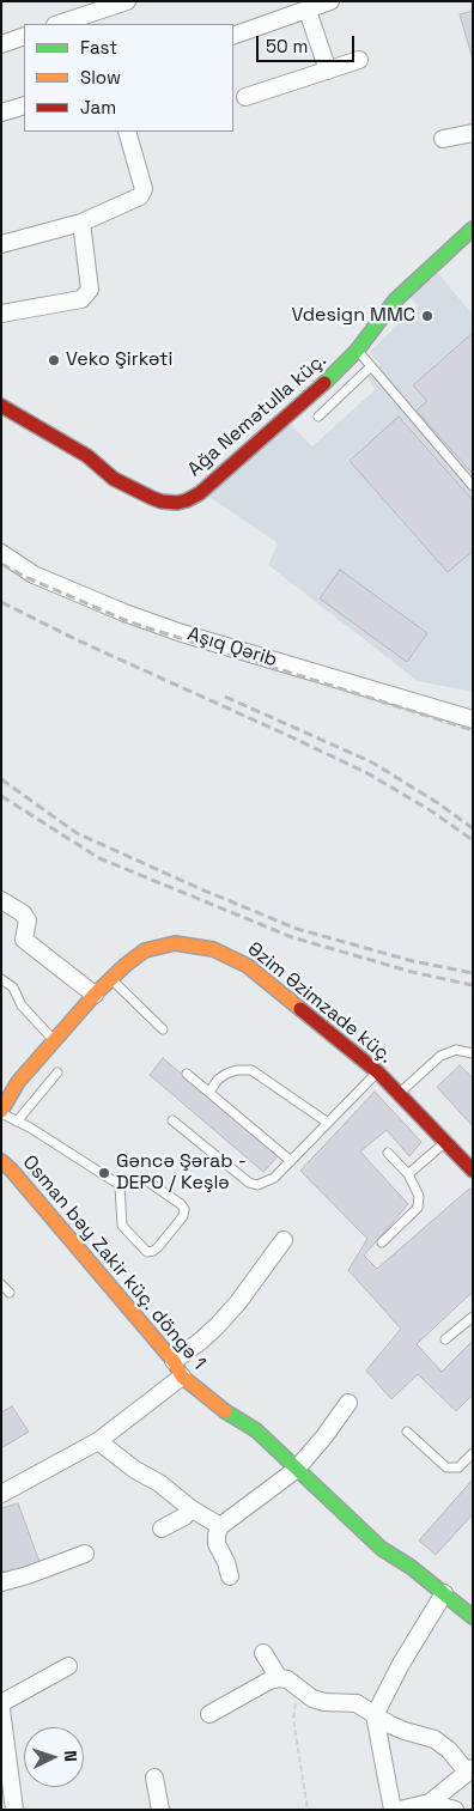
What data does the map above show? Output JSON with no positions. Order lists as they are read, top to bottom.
{
  "streets": {
    "street": [
      "Ağa Nemətulla küç.",
      "Aşıq Qərib",
      "Əzim Əzimzade küç.",
      "Osman bəy Zakir küç. döngə 1"
    ]
  },
  "places": ["Vdesign MMC", "Veko Şirkəti", "Gəncə Şərab - DEPO / Keşlə"],
  "legend": ["Fast", "Slow", "Jam"],
  "scale_bar": "50 m",
  "north": "right"
}
